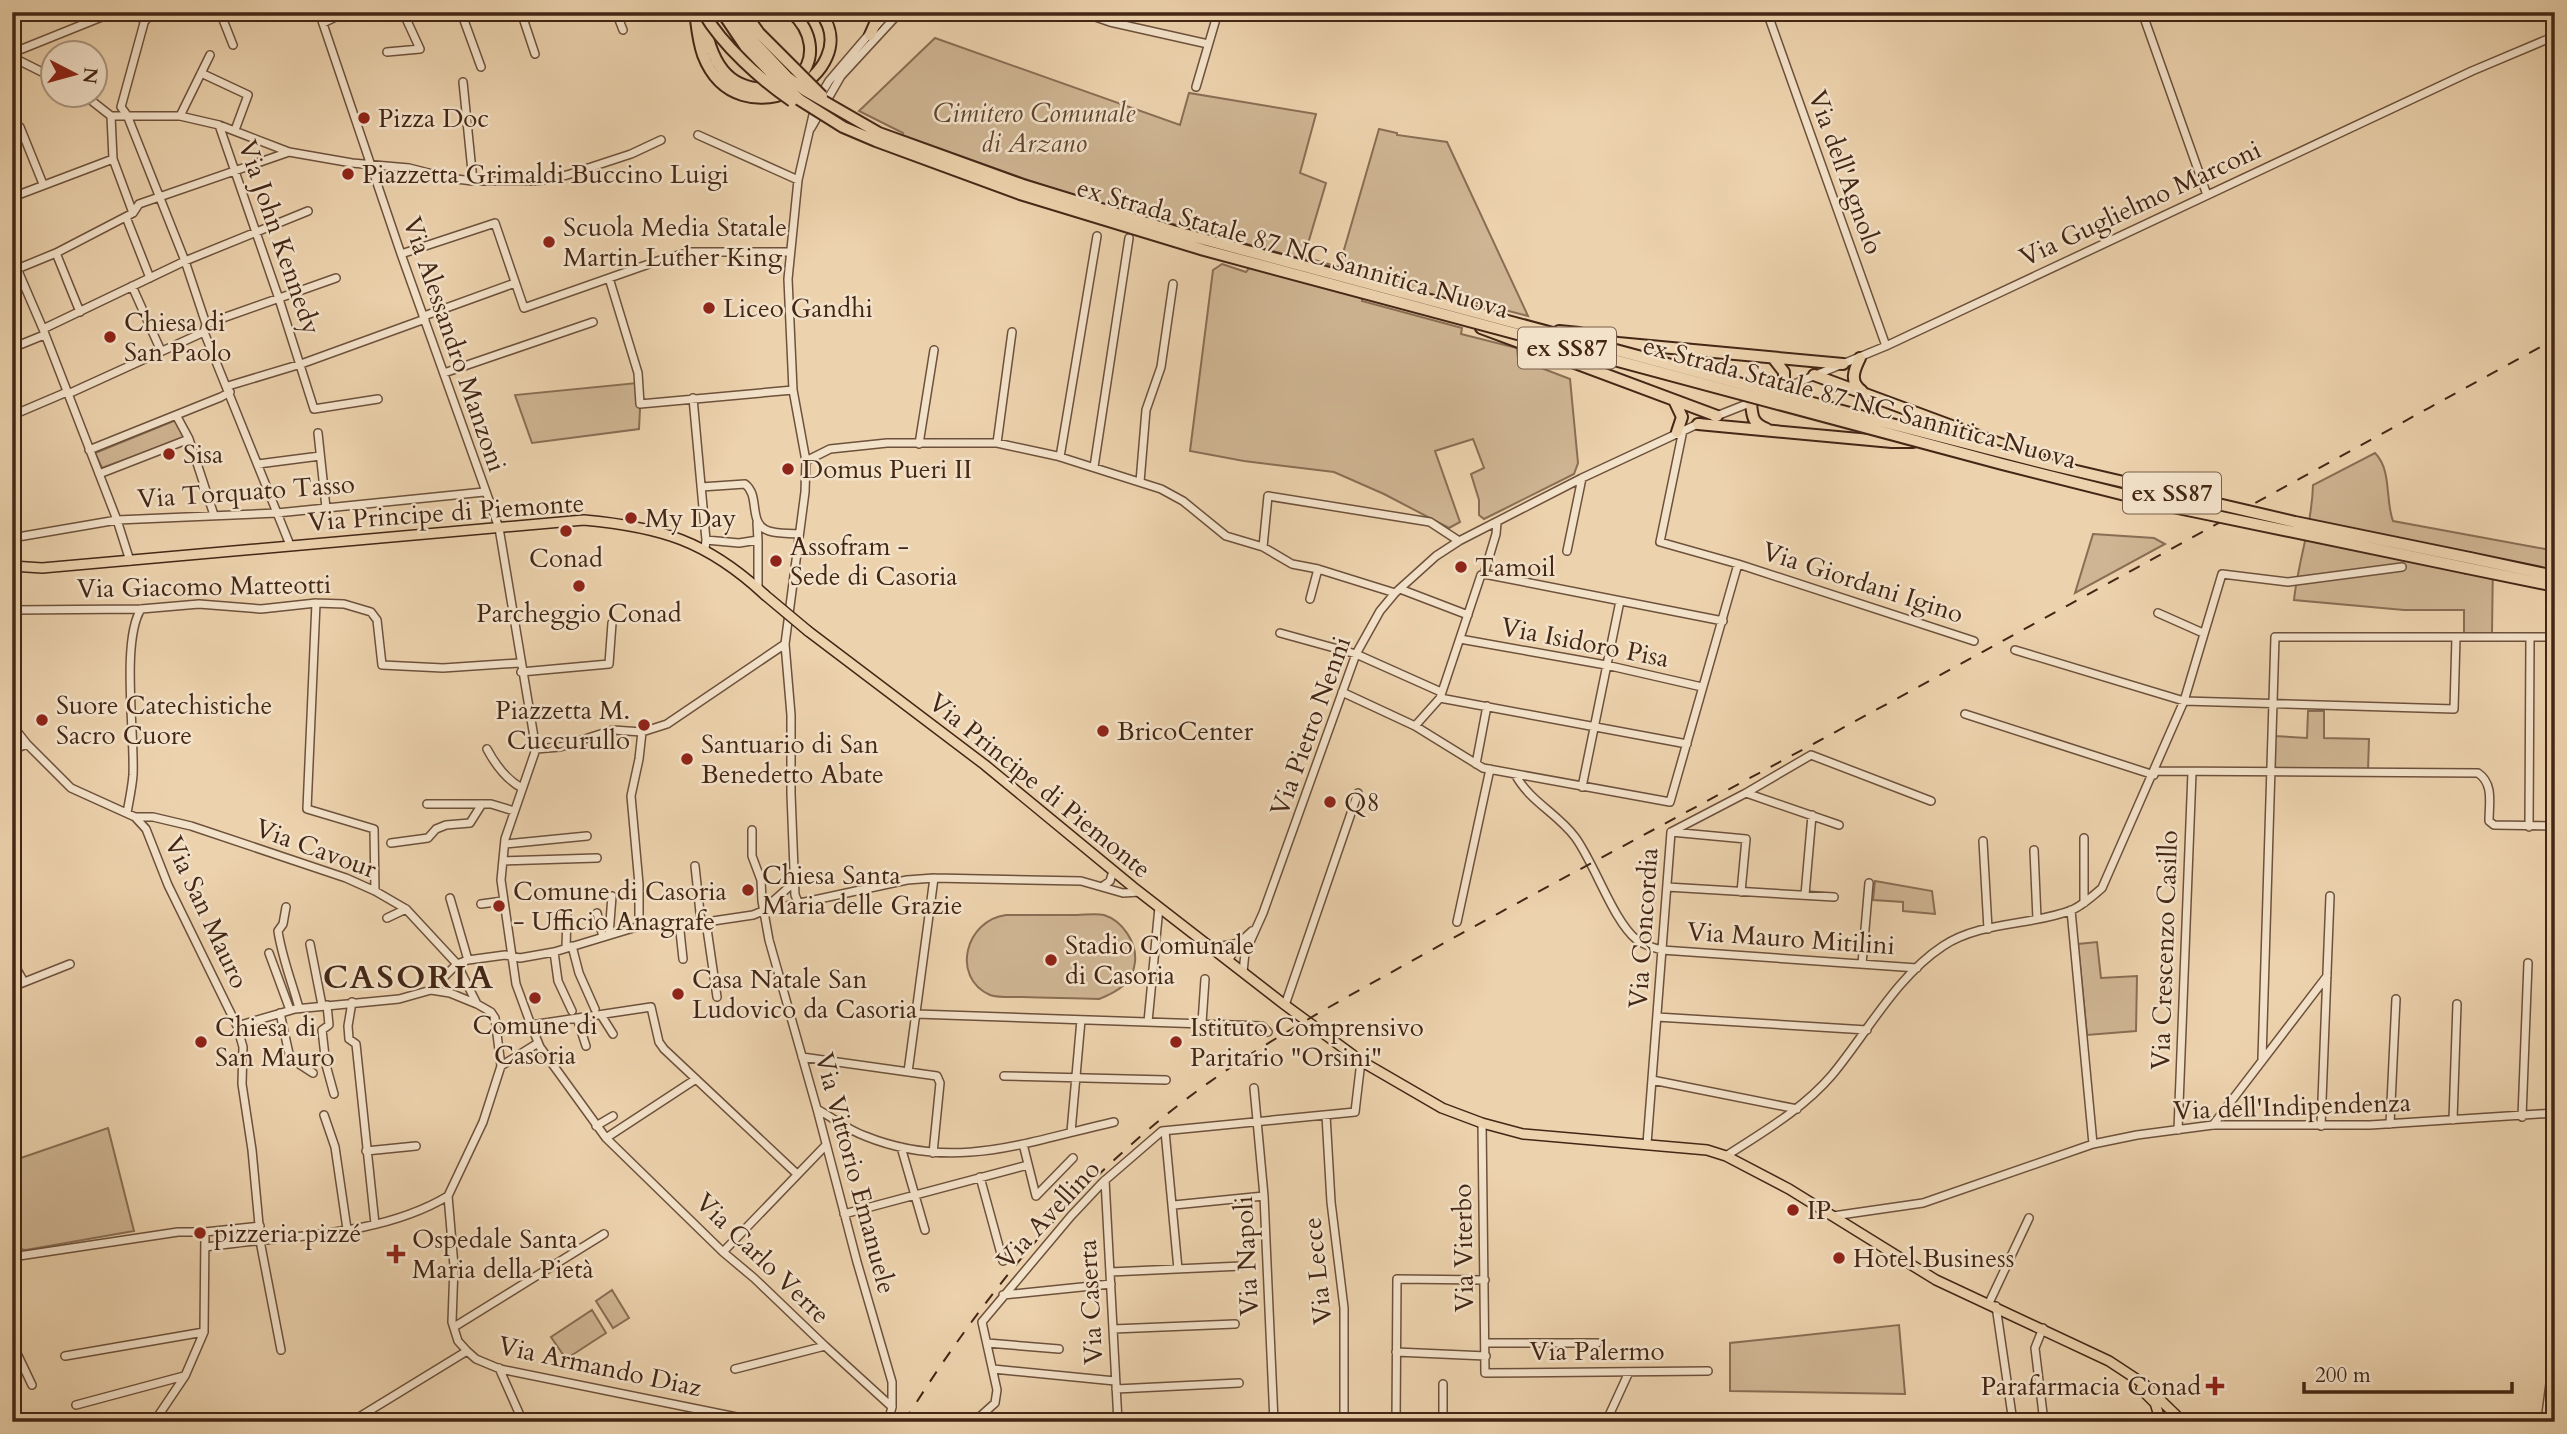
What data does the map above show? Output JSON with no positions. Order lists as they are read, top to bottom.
{
  "streets": {
    "highway": ["ex Strada Statale 87 NC Sannitica Nuova", "ex SS87"],
    "main road": ["Via Principe di Piemonte"],
    "street": [
      "Via dell'Agnolo",
      "Via Guglielmo Marconi",
      "Via John Kennedy",
      "Via Alessandro Manzoni",
      "Via Torquato Tasso",
      "Via Giordani Igino",
      "Via Giacomo Matteotti",
      "Via Isidoro Pisa",
      "Via Pietro Nenni",
      "Via Cavour",
      "Via San Mauro",
      "Via Concordia",
      "Via Mauro Mitilini",
      "Via Crescenzo Casillo",
      "Via dell'Indipendenza",
      "Via Vittorio Emanuele",
      "Via Avellino",
      "Via Viterbo",
      "Via Napoli",
      "Via Carlo Verre",
      "Via Lecce",
      "Via Caserta",
      "Via Palermo",
      "Via Armando Diaz"
    ]
  },
  "crossings": [
    ["Via dell'Agnolo", "Via Guglielmo Marconi"],
    ["Via Guglielmo Marconi", "Via Pietro Nenni"],
    ["Via Alessandro Manzoni", "Via Torquato Tasso"],
    ["Via Alessandro Manzoni", "Via Principe di Piemonte"],
    ["Via Alessandro Manzoni", "Via Giacomo Matteotti"],
    ["Via Alessandro Manzoni", "Via Carlo Verre"],
    ["Via Principe di Piemonte", "Via Pietro Nenni"],
    ["Via Principe di Piemonte", "Via Concordia"],
    ["Via Principe di Piemonte", "Via dell'Indipendenza"],
    ["Via Principe di Piemonte", "Via Viterbo"],
    ["Via Giordani Igino", "Via Pietro Nenni"],
    ["Via Cavour", "Via San Mauro"],
    ["Via Concordia", "Via Mauro Mitilini"],
    ["Via Crescenzo Casillo", "Via dell'Indipendenza"],
    ["Via Vittorio Emanuele", "Via Carlo Verre"],
    ["Via Avellino", "Via Caserta"],
    ["Via Viterbo", "Via Palermo"]
  ],
  "districts": ["CASORIA"],
  "parks": ["Cimitero Comunale di Arzano"],
  "places": {
    "other": [
      "Pizza Doc",
      "Piazzetta Grimaldi Buccino Luigi",
      "Scuola Media Statale Martin Luther King",
      "Liceo Gandhi",
      "Chiesa di San Paolo",
      "Sisa",
      "Domus Pueri II",
      "My Day",
      "Conad",
      "Assofram - Sede di Casoria",
      "Tamoil",
      "Parcheggio Conad",
      "Suore Catechistiche Sacro Cuore",
      "Piazzetta M. Cuccurullo",
      "BricoCenter",
      "Santuario di San Benedetto Abate",
      "Q8",
      "Chiesa Santa Maria delle Grazie",
      "Comune di Casoria - Ufficio Anagrafe",
      "Stadio Comunale di Casoria",
      "Casa Natale San Ludovico da Casoria",
      "Comune di Casoria",
      "Chiesa di San Mauro",
      "Istituto Comprensivo Paritario \"Orsini\"",
      "IP",
      "pizzeria pizzé",
      "Hotel Business"
    ],
    "health": ["Ospedale Santa Maria della Pietà", "Parafarmacia Conad"]
  },
  "scale_bar": "200 m",
  "north": "right"
}
